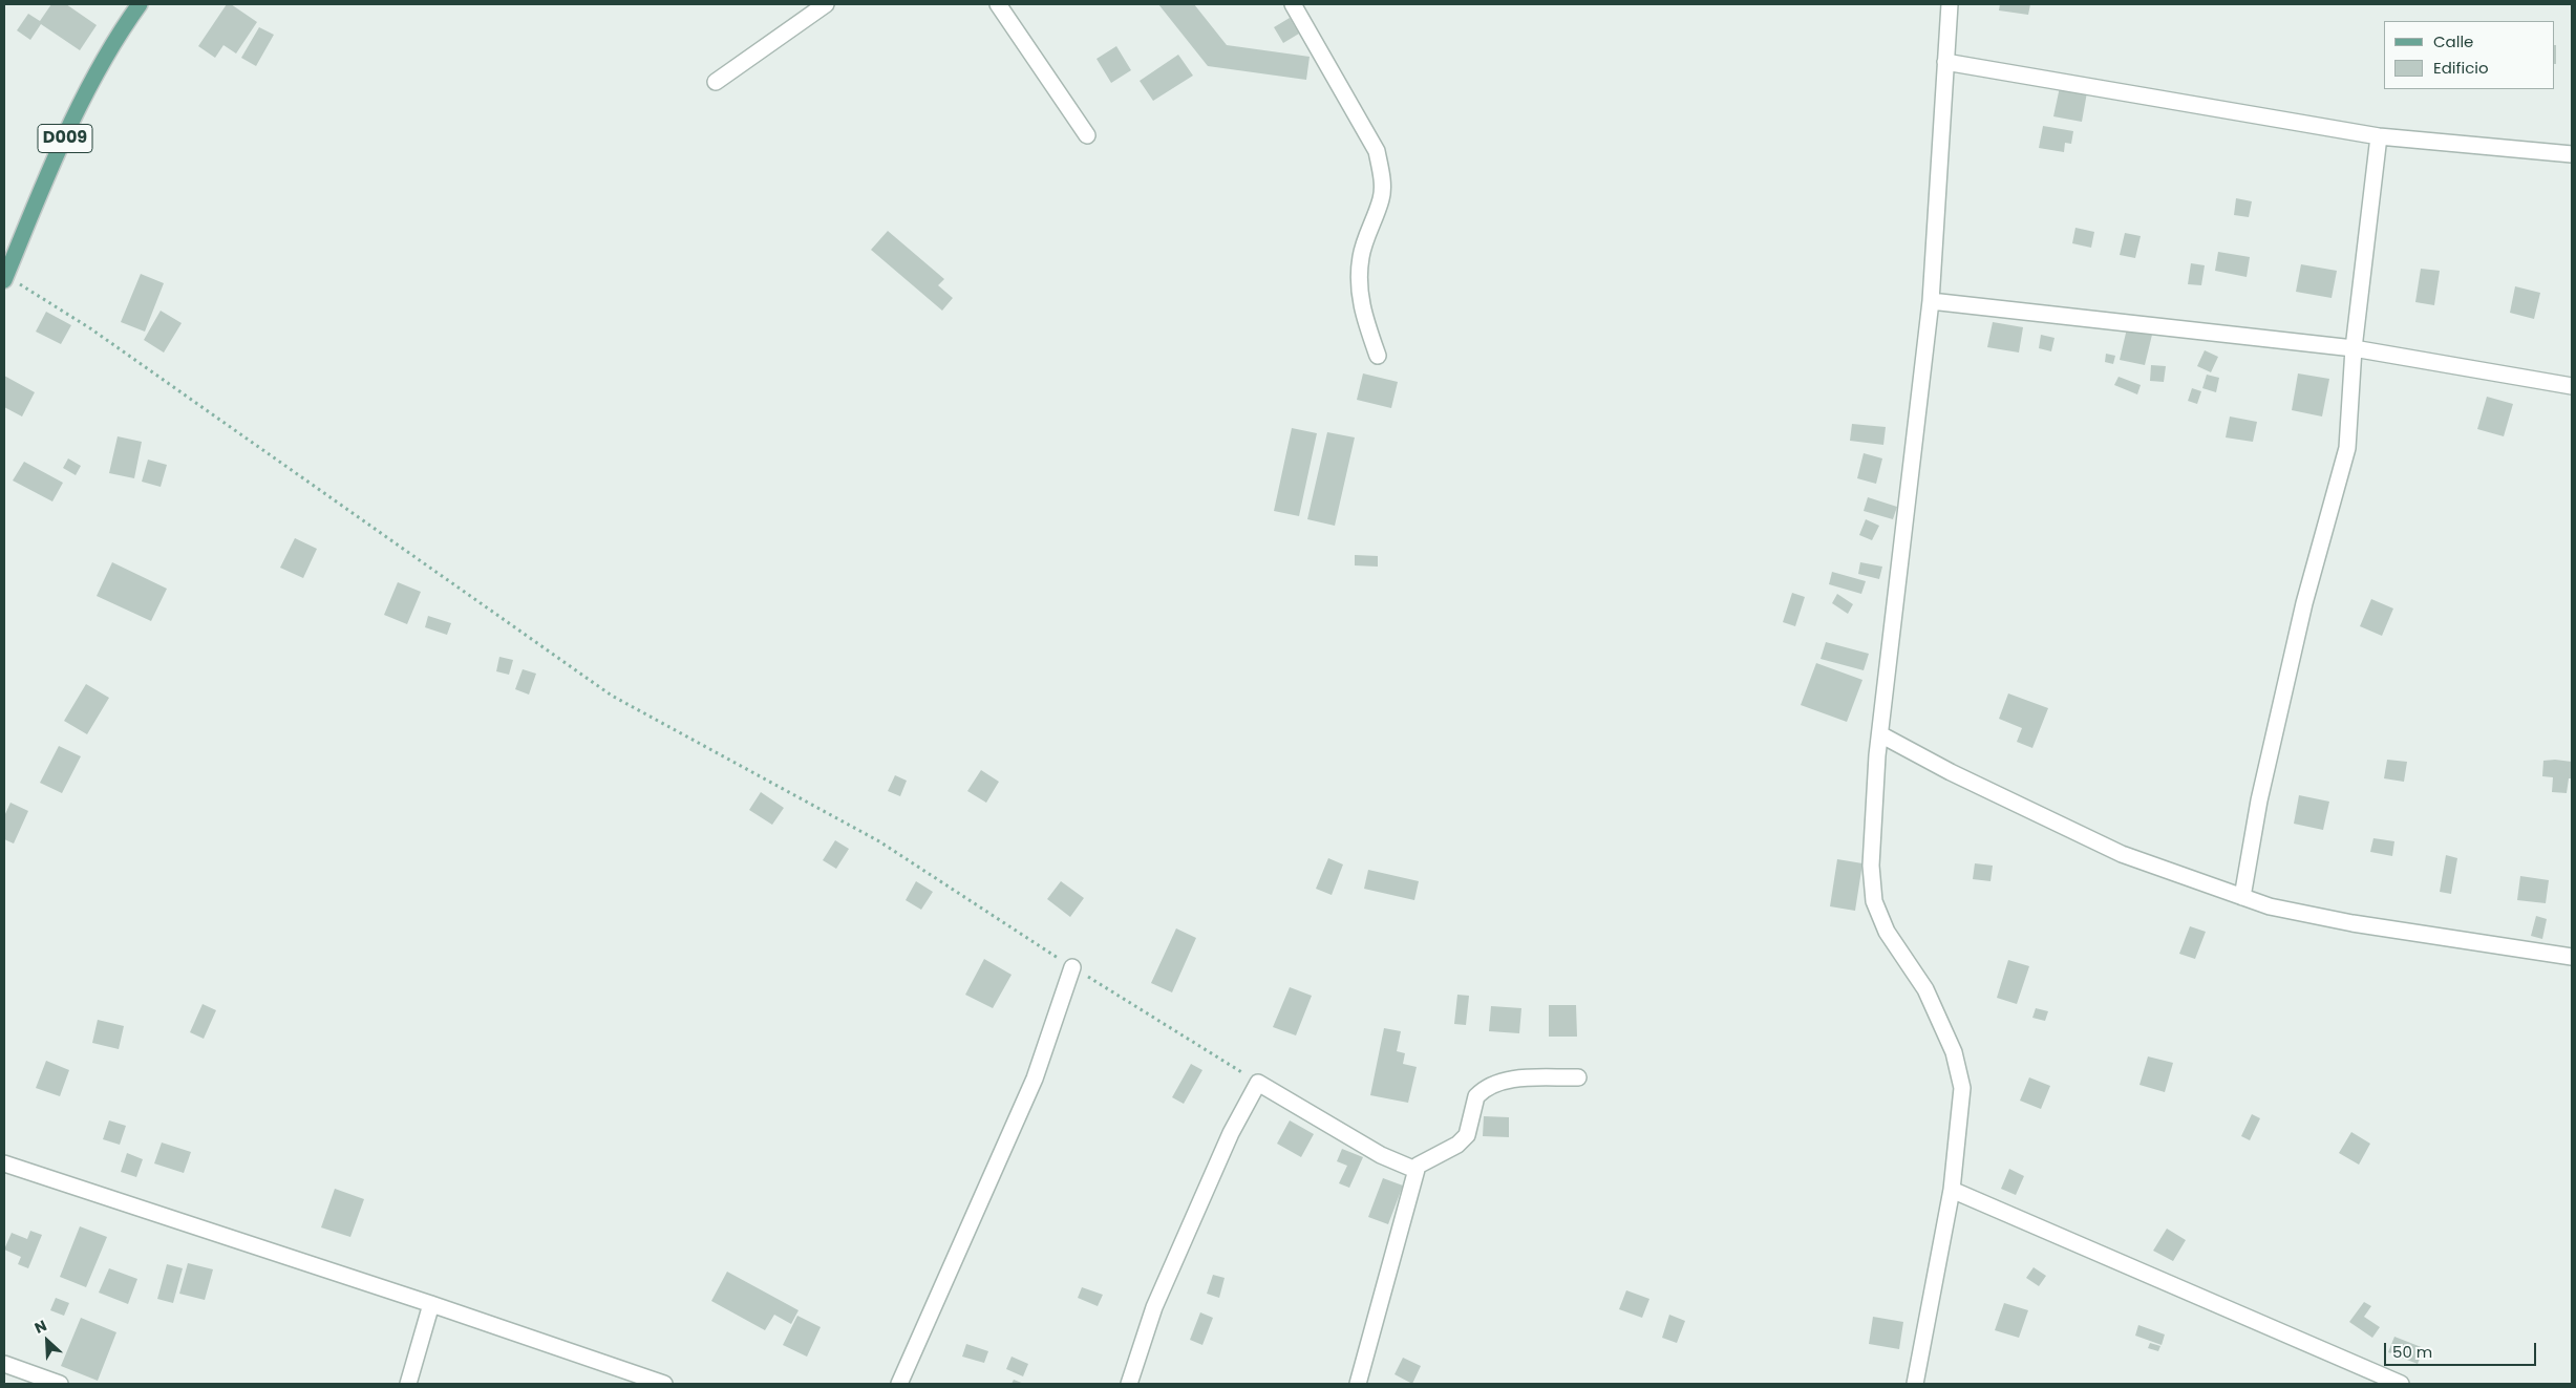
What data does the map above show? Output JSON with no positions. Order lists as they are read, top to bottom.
{
  "streets": {
    "main road": ["D009"]
  },
  "legend": ["Calle", "Edificio"],
  "scale_bar": "50 m",
  "north": "top left"
}
